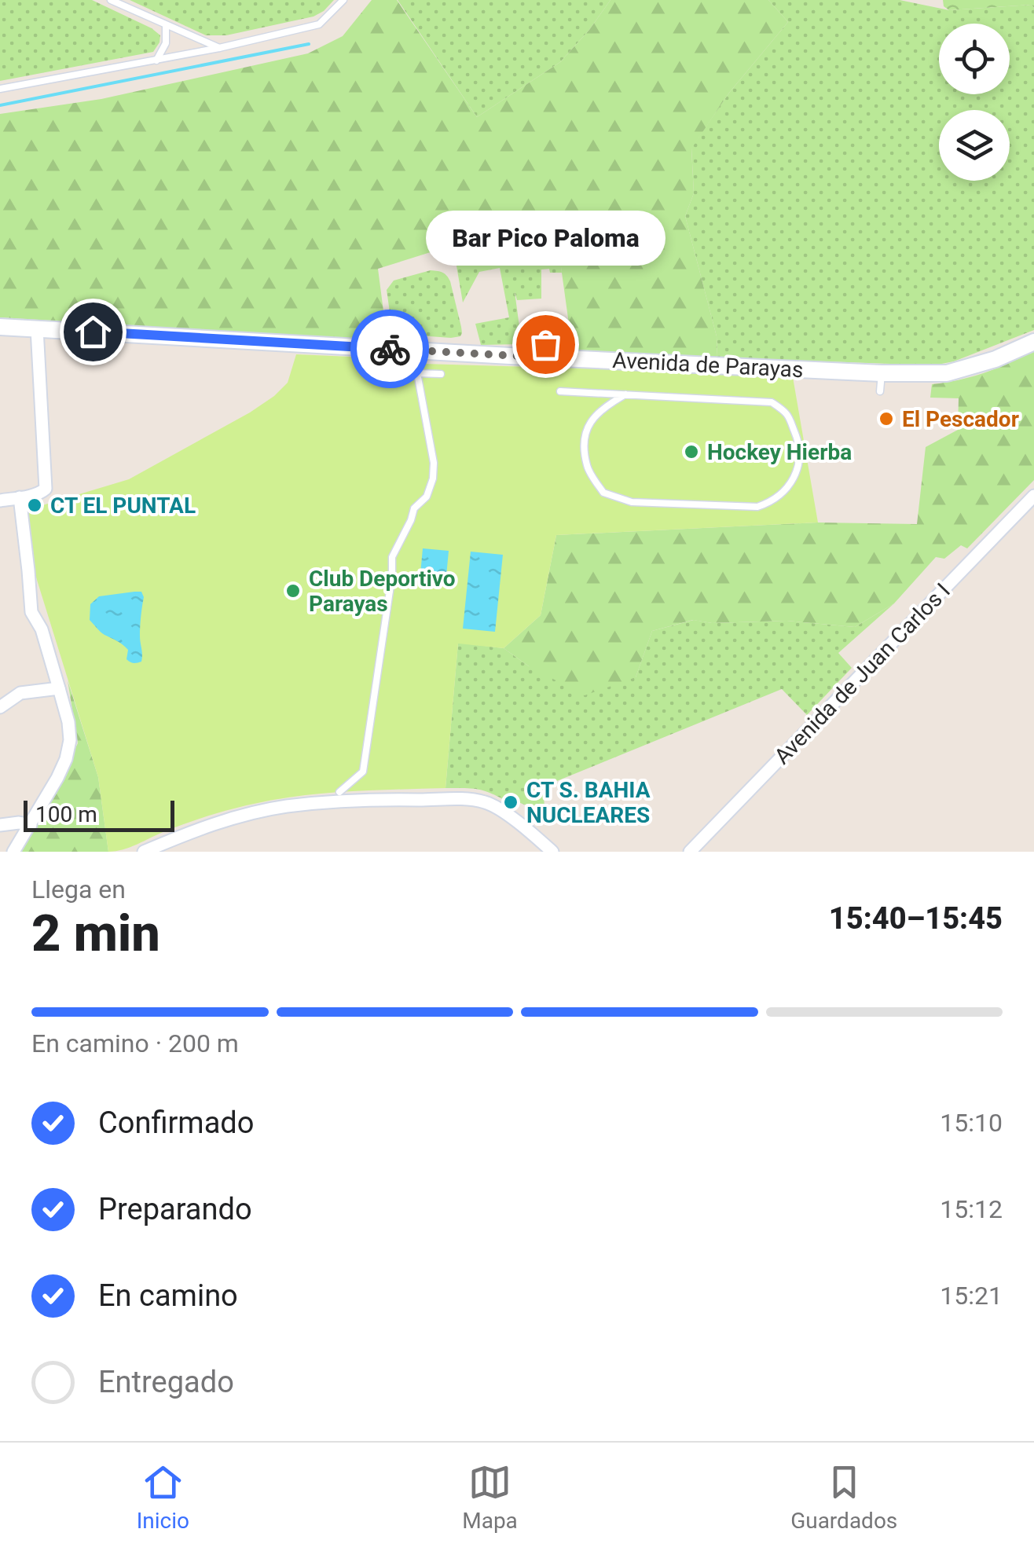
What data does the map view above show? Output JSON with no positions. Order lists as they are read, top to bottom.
{
  "streets": {
    "street": ["Avenida de Parayas", "Avenida de Juan Carlos I"]
  },
  "places": [
    "Bar Pico Paloma",
    "El Pescador",
    "Hockey Hierba",
    "CT EL PUNTAL",
    "Club Deportivo Parayas",
    "CT S. BAHIA NUCLEARES"
  ],
  "scale_bar": "100 m",
  "page": {
    "bubble": "Bar Pico Paloma",
    "scale": "100 m",
    "heading": ["2 min", "Llega en", "15:40–15:45"],
    "bar": "En camino · 200 m",
    "list": [
      ["Confirmado", "15:10"],
      ["Preparando", "15:12"],
      ["En camino", "15:21"],
      "Entregado"
    ],
    "tabs": ["Inicio", "Mapa", "Guardados"]
  }
}
